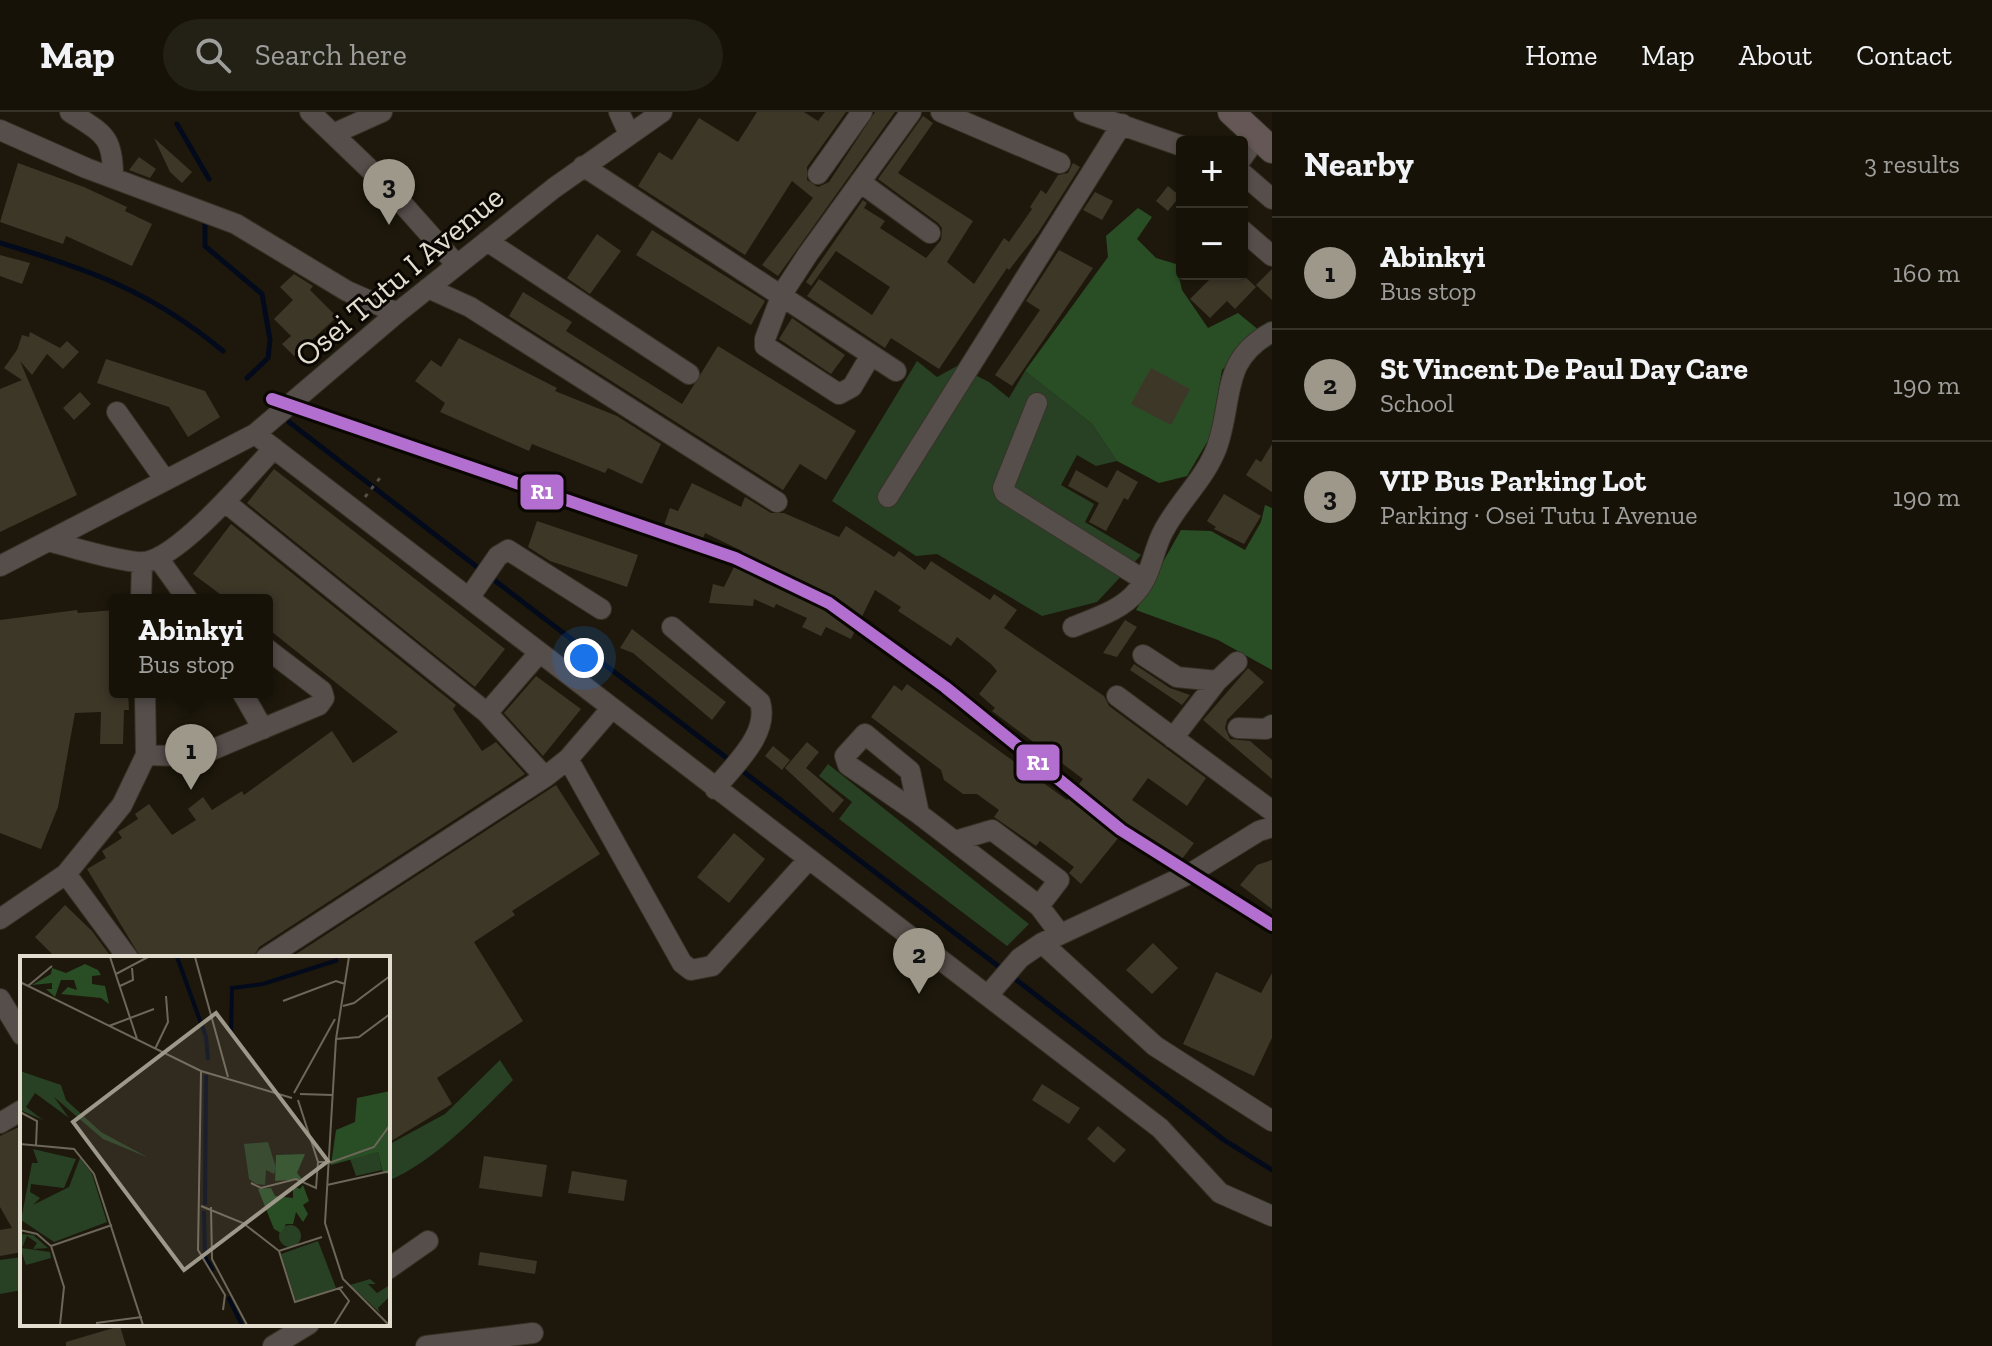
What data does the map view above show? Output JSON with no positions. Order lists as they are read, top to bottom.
{
  "streets": {
    "street": ["Osei Tutu I Avenue"]
  },
  "lines": ["transit line R1"],
  "page": {
    "header": "Map",
    "search": "Search here",
    "nav": [
      "Home",
      "Map",
      "About",
      "Contact"
    ],
    "heading": ["Nearby", "3 results"],
    "map_buttons": ["+", "−"],
    "pins": ["3", "1", "2"],
    "list": [
      {
        "mark": "1",
        "name": "Abinkyi",
        "note": "Bus stop",
        "value": "160 m"
      },
      {
        "mark": "2",
        "name": "St Vincent De Paul Day Care",
        "note": "School",
        "value": "190 m"
      },
      {
        "mark": "3",
        "name": "VIP Bus Parking Lot",
        "note": "Parking · Osei Tutu I Avenue",
        "value": "190 m"
      }
    ],
    "popup": ["Abinkyi", "Bus stop"]
  }
}
